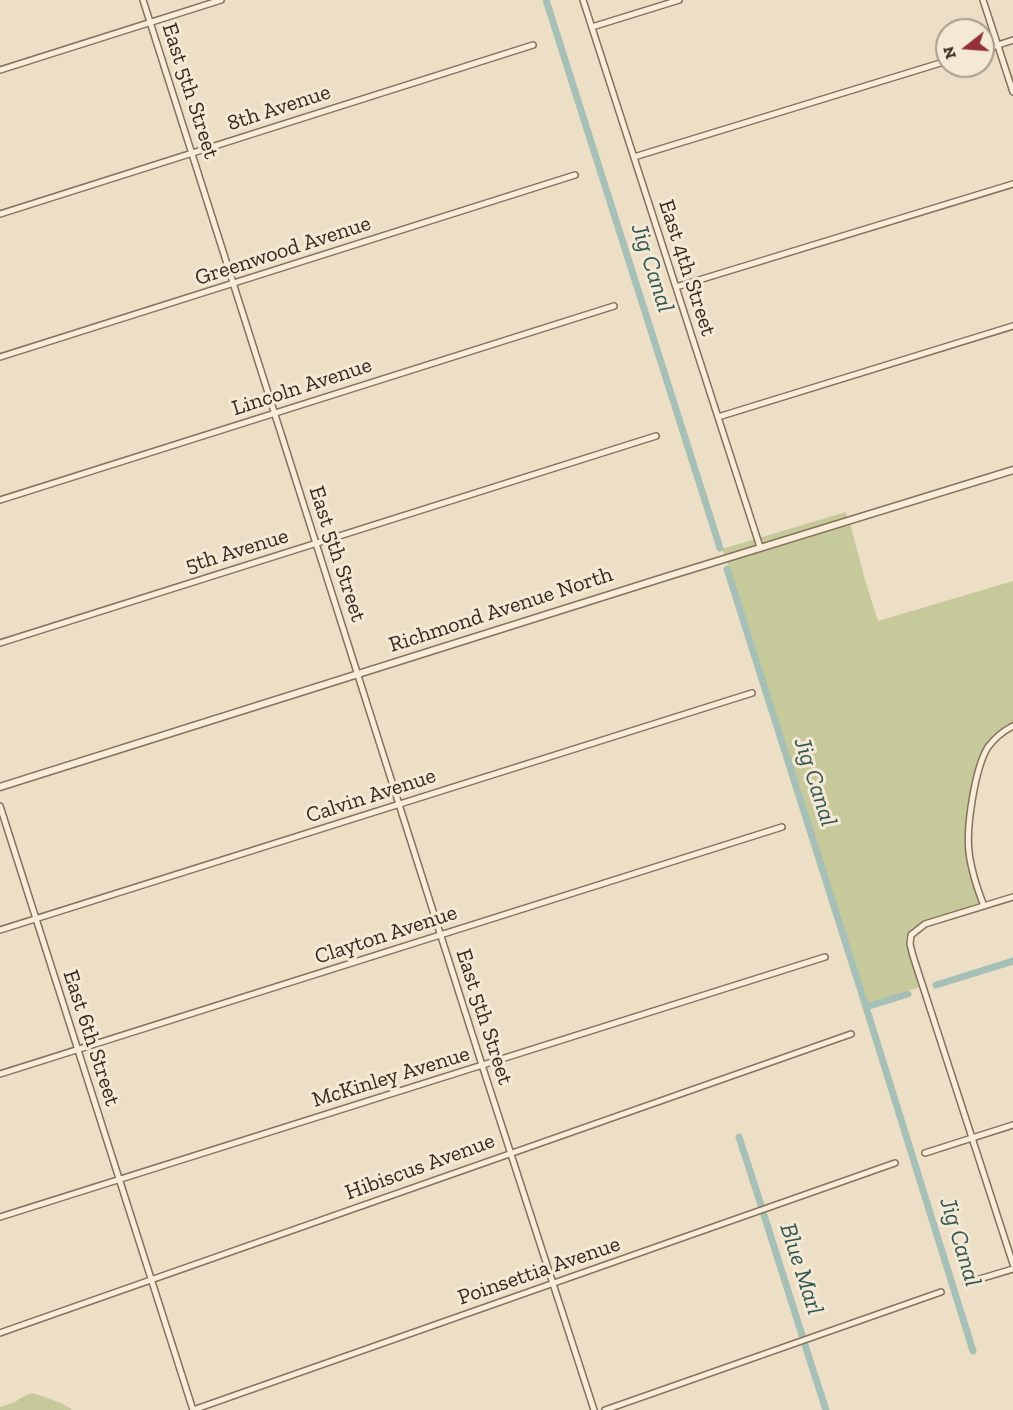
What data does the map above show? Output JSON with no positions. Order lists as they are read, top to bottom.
{
  "streets": {
    "street": [
      "East 5th Street",
      "8th Avenue",
      "Greenwood Avenue",
      "East 4th Street",
      "Lincoln Avenue",
      "5th Avenue",
      "Richmond Avenue North",
      "Calvin Avenue",
      "Clayton Avenue",
      "East 6th Street",
      "McKinley Avenue",
      "Hibiscus Avenue",
      "Poinsettia Avenue"
    ]
  },
  "crossings": [
    ["East 5th Street", "8th Avenue"],
    ["East 5th Street", "Greenwood Avenue"],
    ["East 5th Street", "Lincoln Avenue"],
    ["East 5th Street", "5th Avenue"],
    ["East 5th Street", "Richmond Avenue North"],
    ["East 5th Street", "Calvin Avenue"],
    ["East 5th Street", "Clayton Avenue"],
    ["East 5th Street", "McKinley Avenue"],
    ["East 5th Street", "Hibiscus Avenue"],
    ["East 5th Street", "Poinsettia Avenue"],
    ["East 4th Street", "Richmond Avenue North"],
    ["Calvin Avenue", "East 6th Street"],
    ["Clayton Avenue", "East 6th Street"],
    ["East 6th Street", "McKinley Avenue"],
    ["East 6th Street", "Hibiscus Avenue"],
    ["East 6th Street", "Poinsettia Avenue"]
  ],
  "water": ["Jig Canal", "Blue Marl"],
  "north": "left"
}
